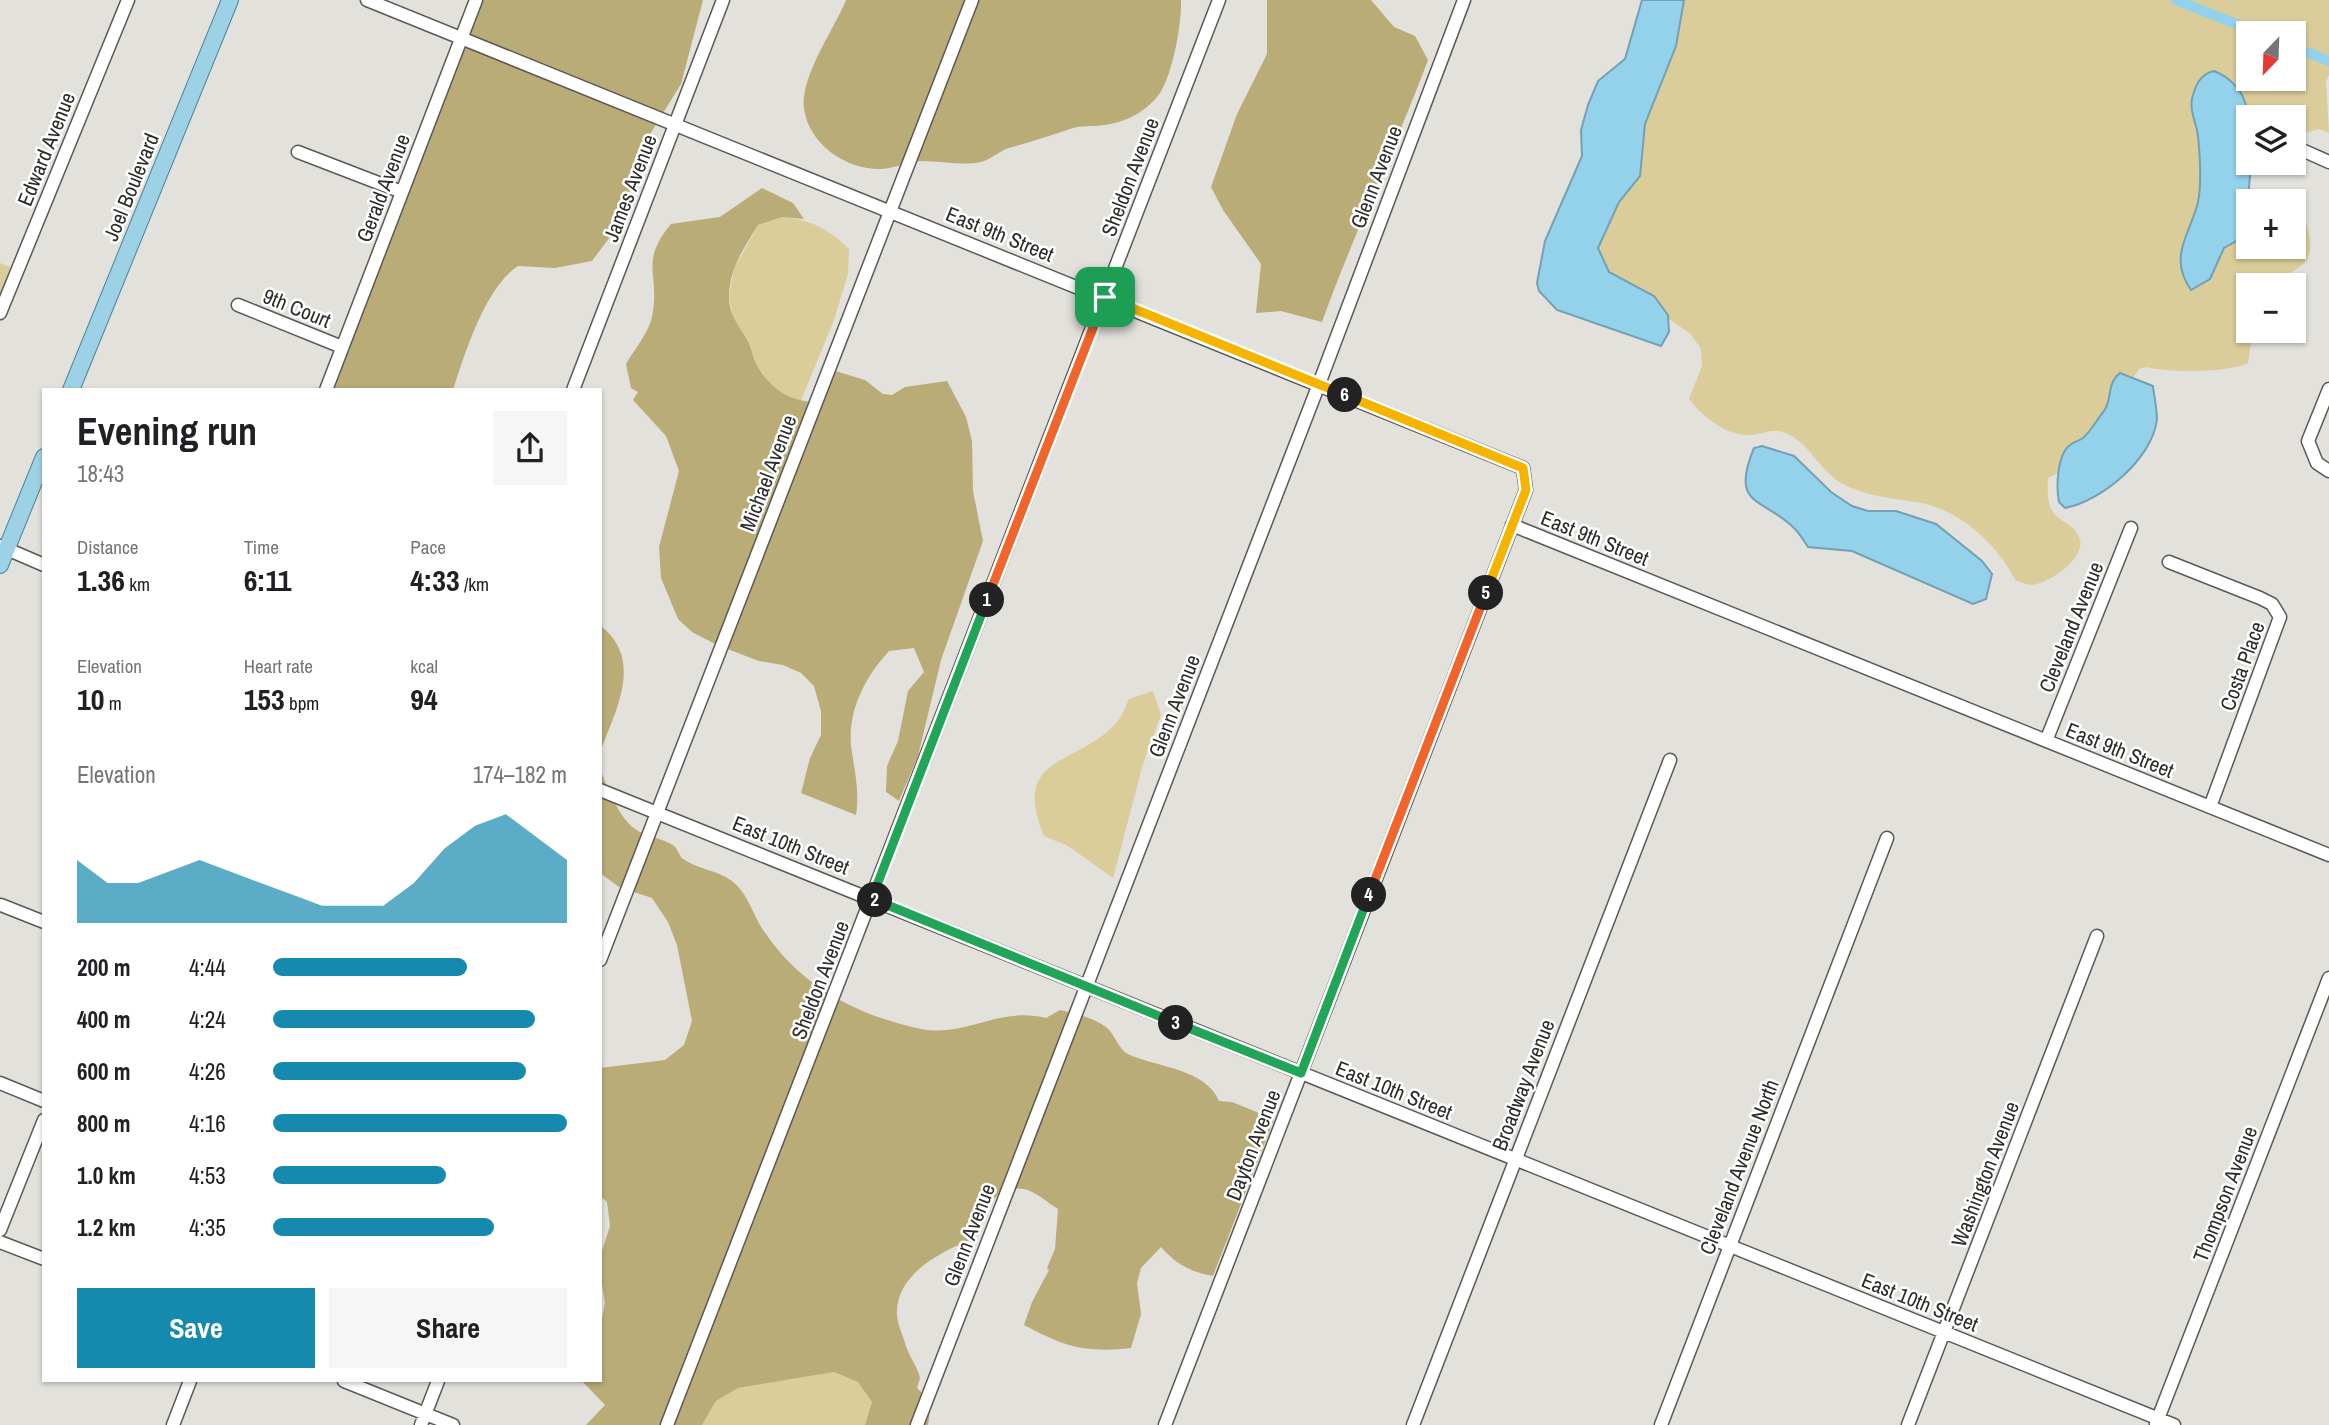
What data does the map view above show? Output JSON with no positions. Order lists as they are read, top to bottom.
{
  "streets": {
    "main road": ["Joel Boulevard"],
    "street": [
      "Edward Avenue",
      "Sheldon Avenue",
      "Glenn Avenue",
      "Gerald Avenue",
      "James Avenue",
      "East 9th Street",
      "9th Court",
      "Michael Avenue",
      "Cleveland Avenue",
      "Costa Place",
      "East 10th Street",
      "Broadway Avenue",
      "Dayton Avenue",
      "Cleveland Avenue North",
      "Washington Avenue",
      "Thompson Avenue"
    ]
  },
  "crossings": [
    ["Sheldon Avenue", "East 9th Street"],
    ["Sheldon Avenue", "East 10th Street"],
    ["Glenn Avenue", "East 9th Street"],
    ["Glenn Avenue", "East 10th Street"],
    ["Gerald Avenue", "East 9th Street"],
    ["Gerald Avenue", "9th Court"],
    ["James Avenue", "East 9th Street"],
    ["East 9th Street", "Michael Avenue"],
    ["East 9th Street", "Cleveland Avenue"],
    ["East 9th Street", "Costa Place"],
    ["East 9th Street", "Dayton Avenue"],
    ["Michael Avenue", "East 10th Street"],
    ["East 10th Street", "Broadway Avenue"],
    ["East 10th Street", "Dayton Avenue"],
    ["East 10th Street", "Cleveland Avenue North"],
    ["East 10th Street", "Washington Avenue"],
    ["East 10th Street", "Thompson Avenue"]
  ],
  "north": "bottom left",
  "page": {
    "map_buttons": ["+", "−"],
    "pins": [
      "6",
      "5",
      "1",
      "4",
      "2",
      "3"
    ],
    "heading": ["Evening run", "18:43"],
    "stats": [
      ["Distance", "1.36 km"],
      ["Time", "6:11"],
      ["Pace", "4:33 /km"],
      ["Elevation", "10 m"],
      ["Heart rate", "153 bpm"],
      ["kcal", "94"]
    ],
    "chart": ["Elevation", "174–182 m"],
    "list": [
      {
        "name": "200 m",
        "note": "4:44"
      },
      {
        "name": "400 m",
        "note": "4:24"
      },
      {
        "name": "600 m",
        "note": "4:26"
      },
      {
        "name": "800 m",
        "note": "4:16"
      },
      {
        "name": "1.0 km",
        "note": "4:53"
      },
      {
        "name": "1.2 km",
        "note": "4:35"
      }
    ],
    "buttons": ["Save", "Share"]
  }
}
